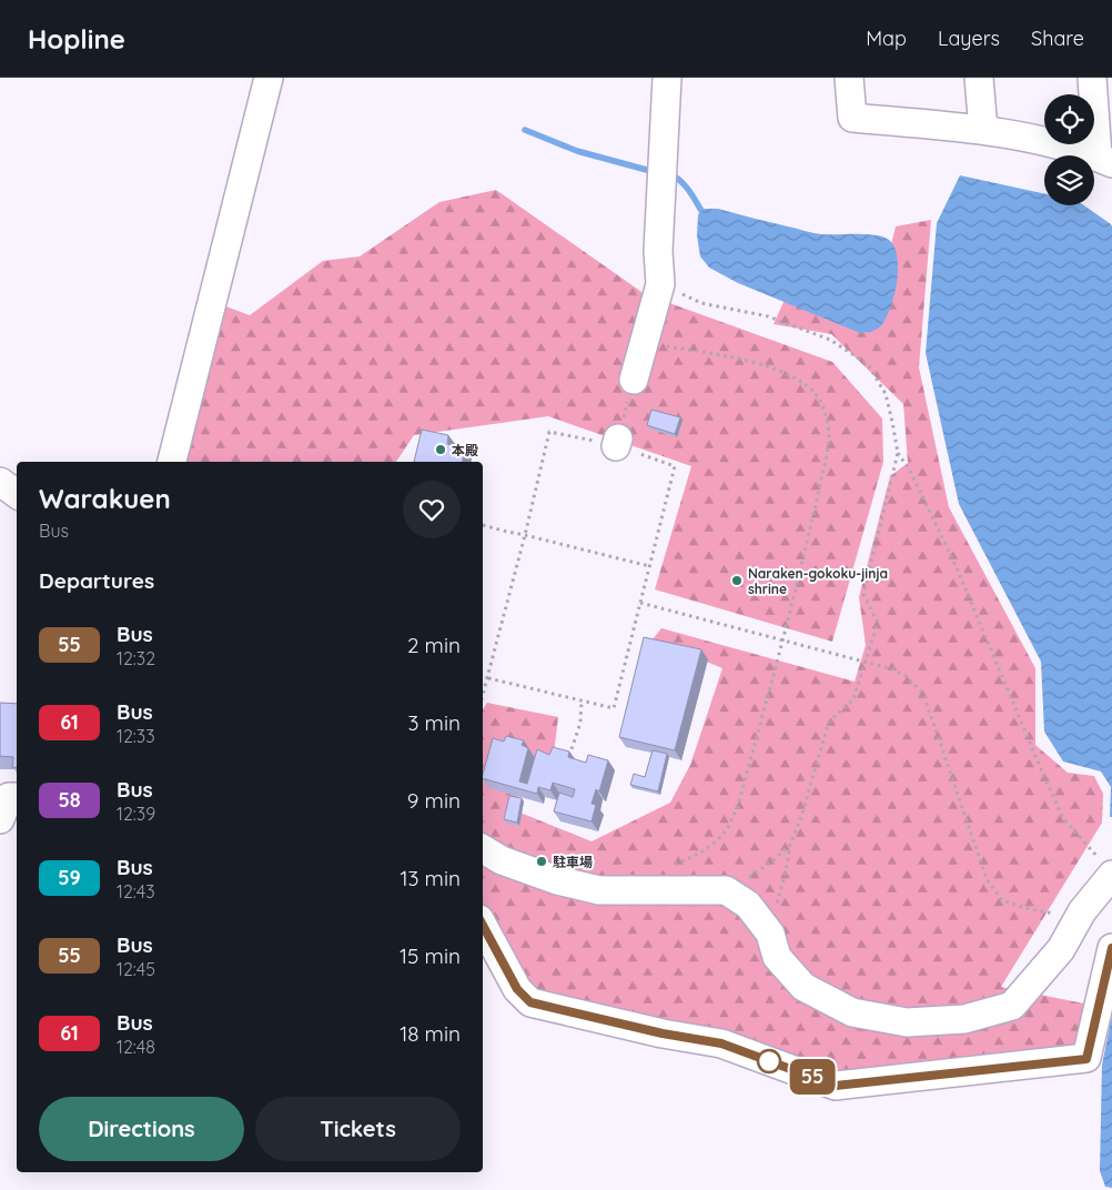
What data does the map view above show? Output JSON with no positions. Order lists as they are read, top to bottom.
{
  "places": ["本殿", "Naraken-gokoku-jinja shrine", "駐車場"],
  "lines": ["bus line 55"],
  "page": {
    "header": "Hopline",
    "nav": ["Map", "Layers", "Share"],
    "on_map": "55",
    "heading": [
      ["Warakuen", "Bus"],
      "Departures"
    ],
    "list": [
      {
        "mark": "55",
        "name": "Bus",
        "note": "12:32",
        "value": "2 min"
      },
      {
        "mark": "61",
        "name": "Bus",
        "note": "12:33",
        "value": "3 min"
      },
      {
        "mark": "58",
        "name": "Bus",
        "note": "12:39",
        "value": "9 min"
      },
      {
        "mark": "59",
        "name": "Bus",
        "note": "12:43",
        "value": "13 min"
      },
      {
        "mark": "55",
        "name": "Bus",
        "note": "12:45",
        "value": "15 min"
      },
      {
        "mark": "61",
        "name": "Bus",
        "note": "12:48",
        "value": "18 min"
      }
    ],
    "buttons": ["Directions", "Tickets"]
  }
}
